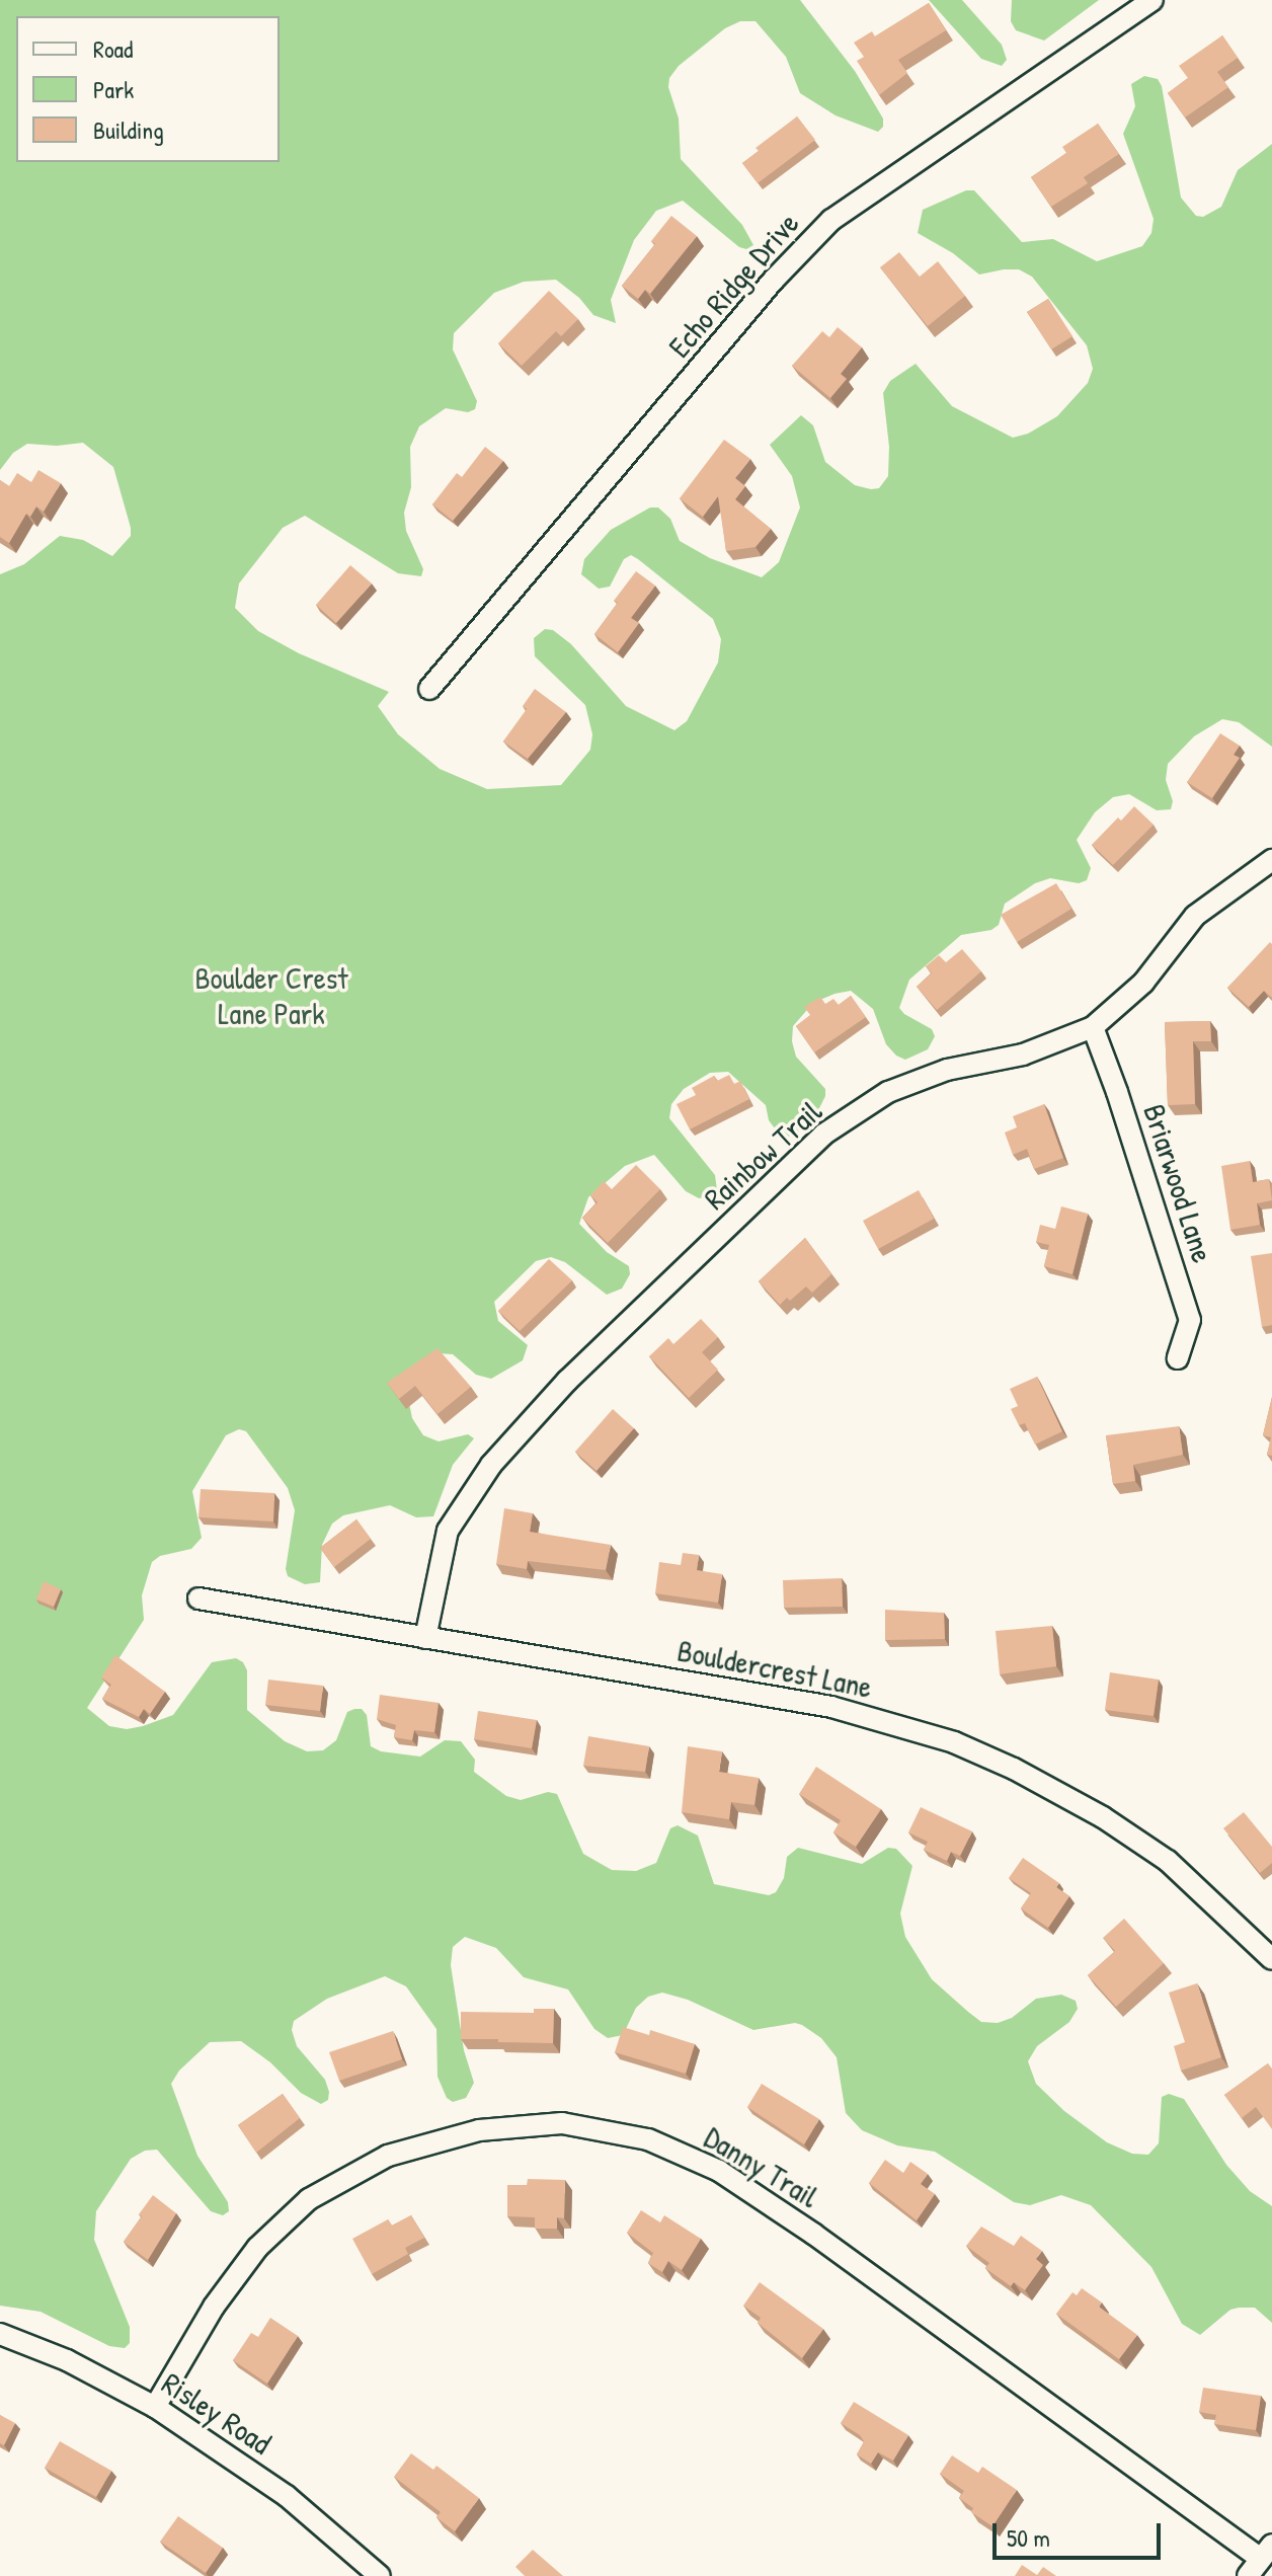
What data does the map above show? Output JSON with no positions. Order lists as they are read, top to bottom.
{
  "streets": {
    "street": [
      "Echo Ridge Drive",
      "Rainbow Trail",
      "Briarwood Lane",
      "Bouldercrest Lane",
      "Danny Trail",
      "Risley Road"
    ]
  },
  "crossings": [
    ["Rainbow Trail", "Briarwood Lane"],
    ["Rainbow Trail", "Bouldercrest Lane"],
    ["Danny Trail", "Risley Road"]
  ],
  "parks": ["Boulder Crest Lane Park"],
  "legend": ["Road", "Park", "Building"],
  "scale_bar": "50 m"
}
